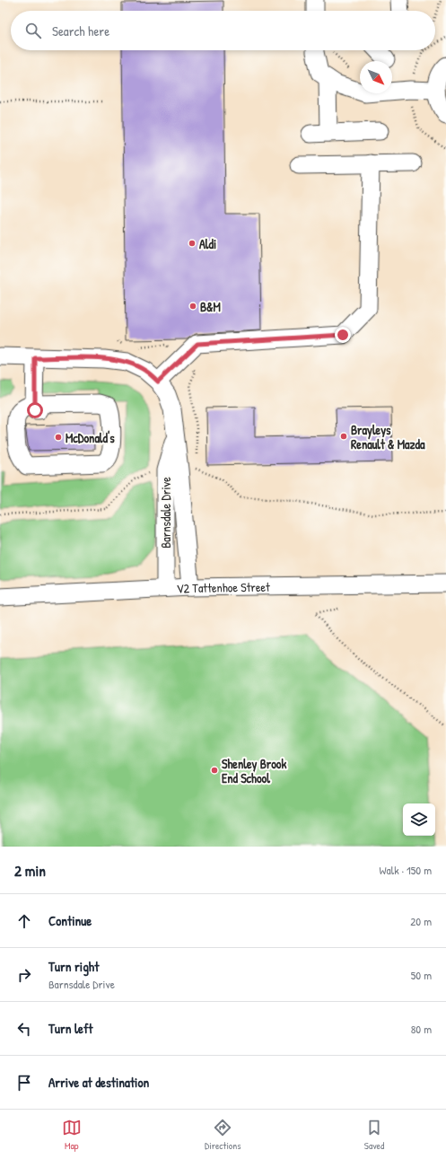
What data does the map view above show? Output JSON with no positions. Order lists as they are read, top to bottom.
{
  "streets": {
    "street": ["Barnsdale Drive", "V2 Tattenhoe Street"]
  },
  "crossings": [
    ["Barnsdale Drive", "V2 Tattenhoe Street"]
  ],
  "places": [
    "Aldi",
    "B&M",
    "Brayleys Renault & Mazda",
    "McDonald's",
    "Shenley Brook End School"
  ],
  "north": "bottom right",
  "page": {
    "search": "Search here",
    "heading": ["2 min", "Walk · 150 m"],
    "list": [
      ["Continue", "20 m"],
      ["Turn right", "Barnsdale Drive", "50 m"],
      ["Turn left", "80 m"],
      "Arrive at destination"
    ],
    "nav": ["Map", "Directions", "Saved"]
  }
}
